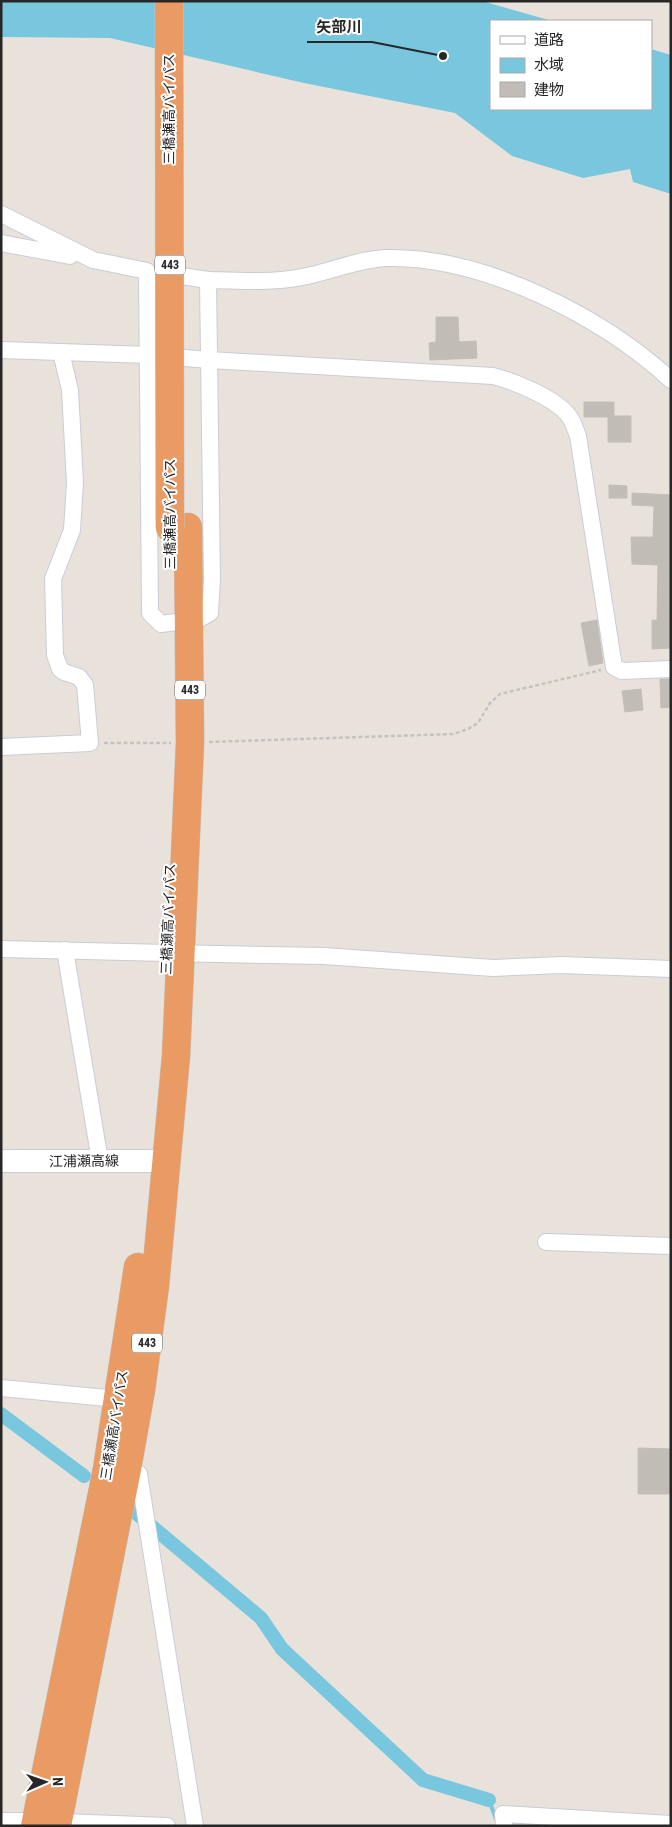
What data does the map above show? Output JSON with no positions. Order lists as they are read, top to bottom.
{
  "streets": {
    "highway": ["三橋瀬高バイパス", "443"],
    "main road": ["江浦瀬高線"]
  },
  "crossings": [
    ["三橋瀬高バイパス", "江浦瀬高線"]
  ],
  "places": ["矢部川"],
  "legend": ["道路", "水域", "建物"],
  "north": "right"
}
